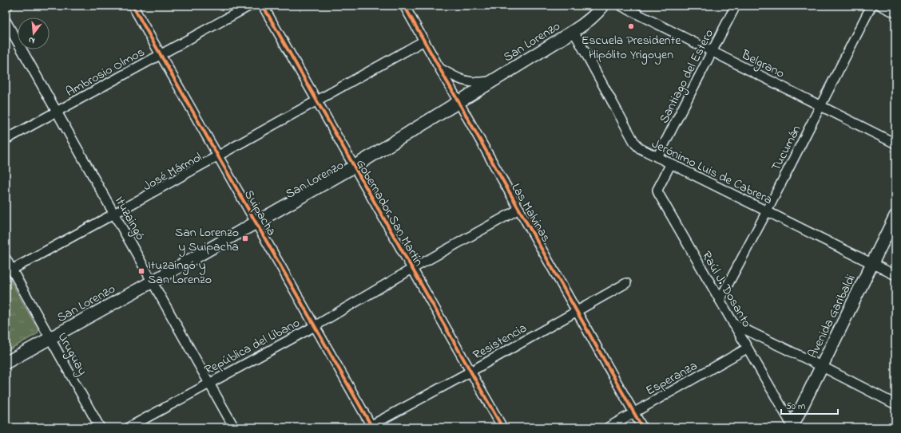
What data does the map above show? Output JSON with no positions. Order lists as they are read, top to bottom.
{
  "streets": {
    "main road": ["San Lorenzo", "Avenida Garibaldi"],
    "street": [
      "Belgrano",
      "Ambrosio Olmos",
      "Santiago del Estero",
      "Tucumán",
      "José Mármol",
      "Jerónimo Luis de Cabrera",
      "Suipacha",
      "Gobernador San Martín",
      "Las Malvinas",
      "Ituzaingó",
      "Raúl J. Dosanto",
      "Resistencia",
      "República del Líbano",
      "Uruguay",
      "Esperanza"
    ]
  },
  "crossings": [
    ["San Lorenzo", "Jerónimo Luis de Cabrera"],
    ["San Lorenzo", "Suipacha"],
    ["San Lorenzo", "Gobernador San Martín"],
    ["San Lorenzo", "Las Malvinas"],
    ["San Lorenzo", "Ituzaingó"],
    ["San Lorenzo", "Uruguay"],
    ["Belgrano", "Santiago del Estero"],
    ["Belgrano", "Tucumán"],
    ["Ambrosio Olmos", "Suipacha"],
    ["Ambrosio Olmos", "Ituzaingó"],
    ["Santiago del Estero", "Jerónimo Luis de Cabrera"],
    ["Tucumán", "Jerónimo Luis de Cabrera"],
    ["Tucumán", "Raúl J. Dosanto"],
    ["José Mármol", "Suipacha"],
    ["José Mármol", "Gobernador San Martín"],
    ["José Mármol", "Las Malvinas"],
    ["José Mármol", "Ituzaingó"],
    ["José Mármol", "Uruguay"],
    ["Jerónimo Luis de Cabrera", "Raúl J. Dosanto"],
    ["Jerónimo Luis de Cabrera", "Avenida Garibaldi"],
    ["Suipacha", "Resistencia"],
    ["Suipacha", "República del Líbano"],
    ["Gobernador San Martín", "Resistencia"],
    ["Gobernador San Martín", "República del Líbano"],
    ["Las Malvinas", "Resistencia"],
    ["Las Malvinas", "República del Líbano"],
    ["Las Malvinas", "Esperanza"],
    ["Ituzaingó", "República del Líbano"],
    ["Raúl J. Dosanto", "Avenida Garibaldi"],
    ["Raúl J. Dosanto", "Esperanza"]
  ],
  "places": {
    "other": ["Escuela Presidente Hipólito Yrigoyen"],
    "transit": ["San Lorenzo y Suipacha", "Ituzaingó y San Lorenzo"]
  },
  "scale_bar": "50 m",
  "north": "bottom"
}
